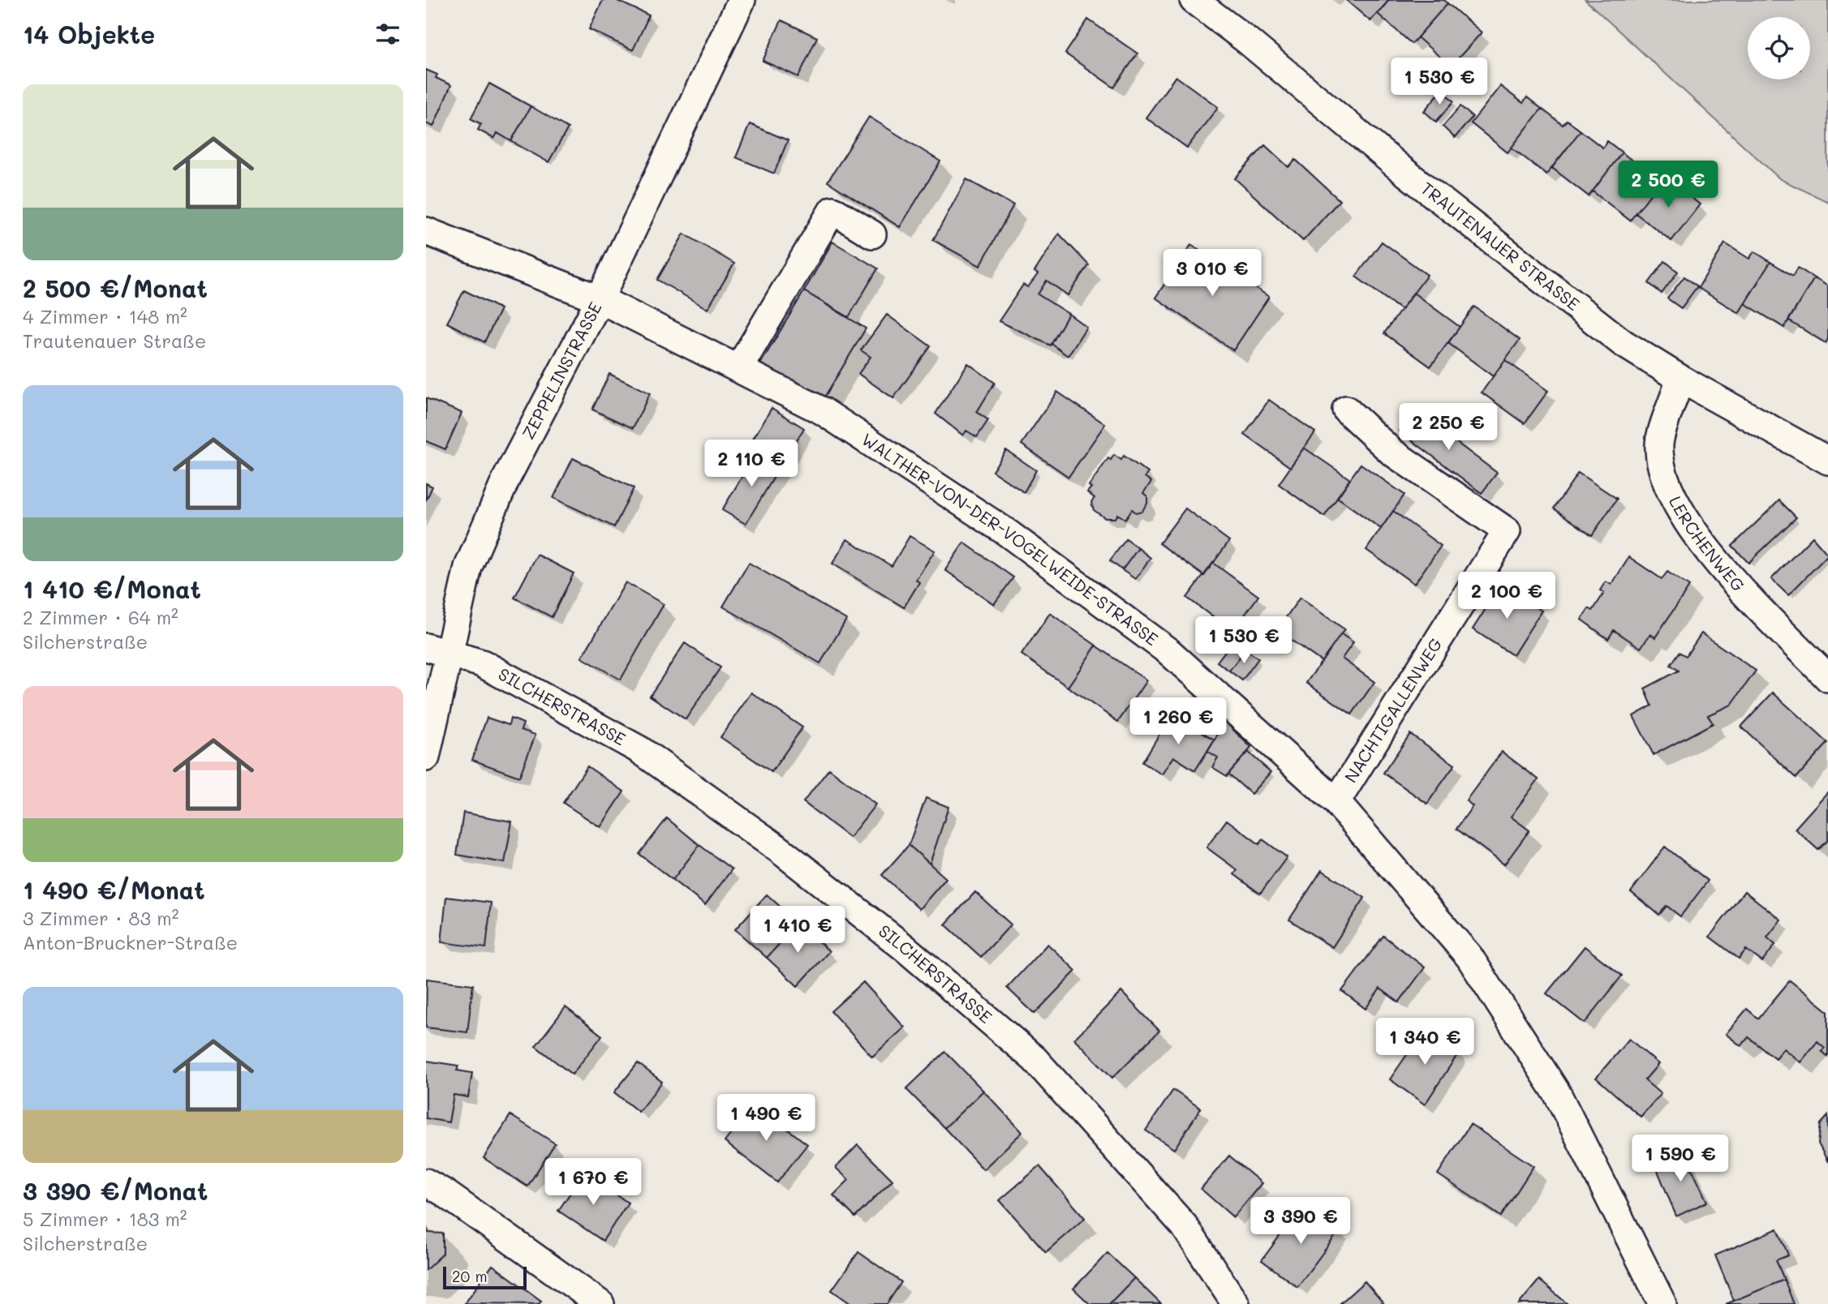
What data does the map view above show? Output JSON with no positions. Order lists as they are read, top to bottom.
{
  "streets": {
    "street": [
      "TRAUTENAUER STRASSE",
      "ZEPPELINSTRASSE",
      "WALTHER-VON-DER-VOGELWEIDE-STRASSE",
      "LERCHENWEG",
      "SILCHERSTRASSE",
      "NACHTIGALLENWEG"
    ]
  },
  "crossings": [
    ["TRAUTENAUER STRASSE", "LERCHENWEG"],
    ["ZEPPELINSTRASSE", "WALTHER-VON-DER-VOGELWEIDE-STRASSE"],
    ["ZEPPELINSTRASSE", "SILCHERSTRASSE"],
    ["WALTHER-VON-DER-VOGELWEIDE-STRASSE", "NACHTIGALLENWEG"]
  ],
  "scale_bar": "20 m",
  "page": {
    "heading": "14 Objekte",
    "price": [
      "1 530 €",
      "2 500 €",
      "3 010 €",
      "2 250 €",
      "2 110 €",
      "2 100 €",
      "1 530 €",
      "1 260 €",
      "1 410 €",
      "1 340 €",
      "1 490 €",
      "1 590 €",
      "1 670 €",
      "3 390 €"
    ],
    "list": [
      {
        "name": "2 500 €/Monat",
        "note": "4 Zimmer · 148 m² · Trautenauer Straße"
      },
      {
        "name": "1 410 €/Monat",
        "note": "2 Zimmer · 64 m² · Silcherstraße"
      },
      {
        "name": "1 490 €/Monat",
        "note": "3 Zimmer · 83 m² · Anton-Bruckner-Straße"
      },
      {
        "name": "3 390 €/Monat",
        "note": "5 Zimmer · 183 m² · Silcherstraße"
      }
    ],
    "scale": "20 m"
  }
}
